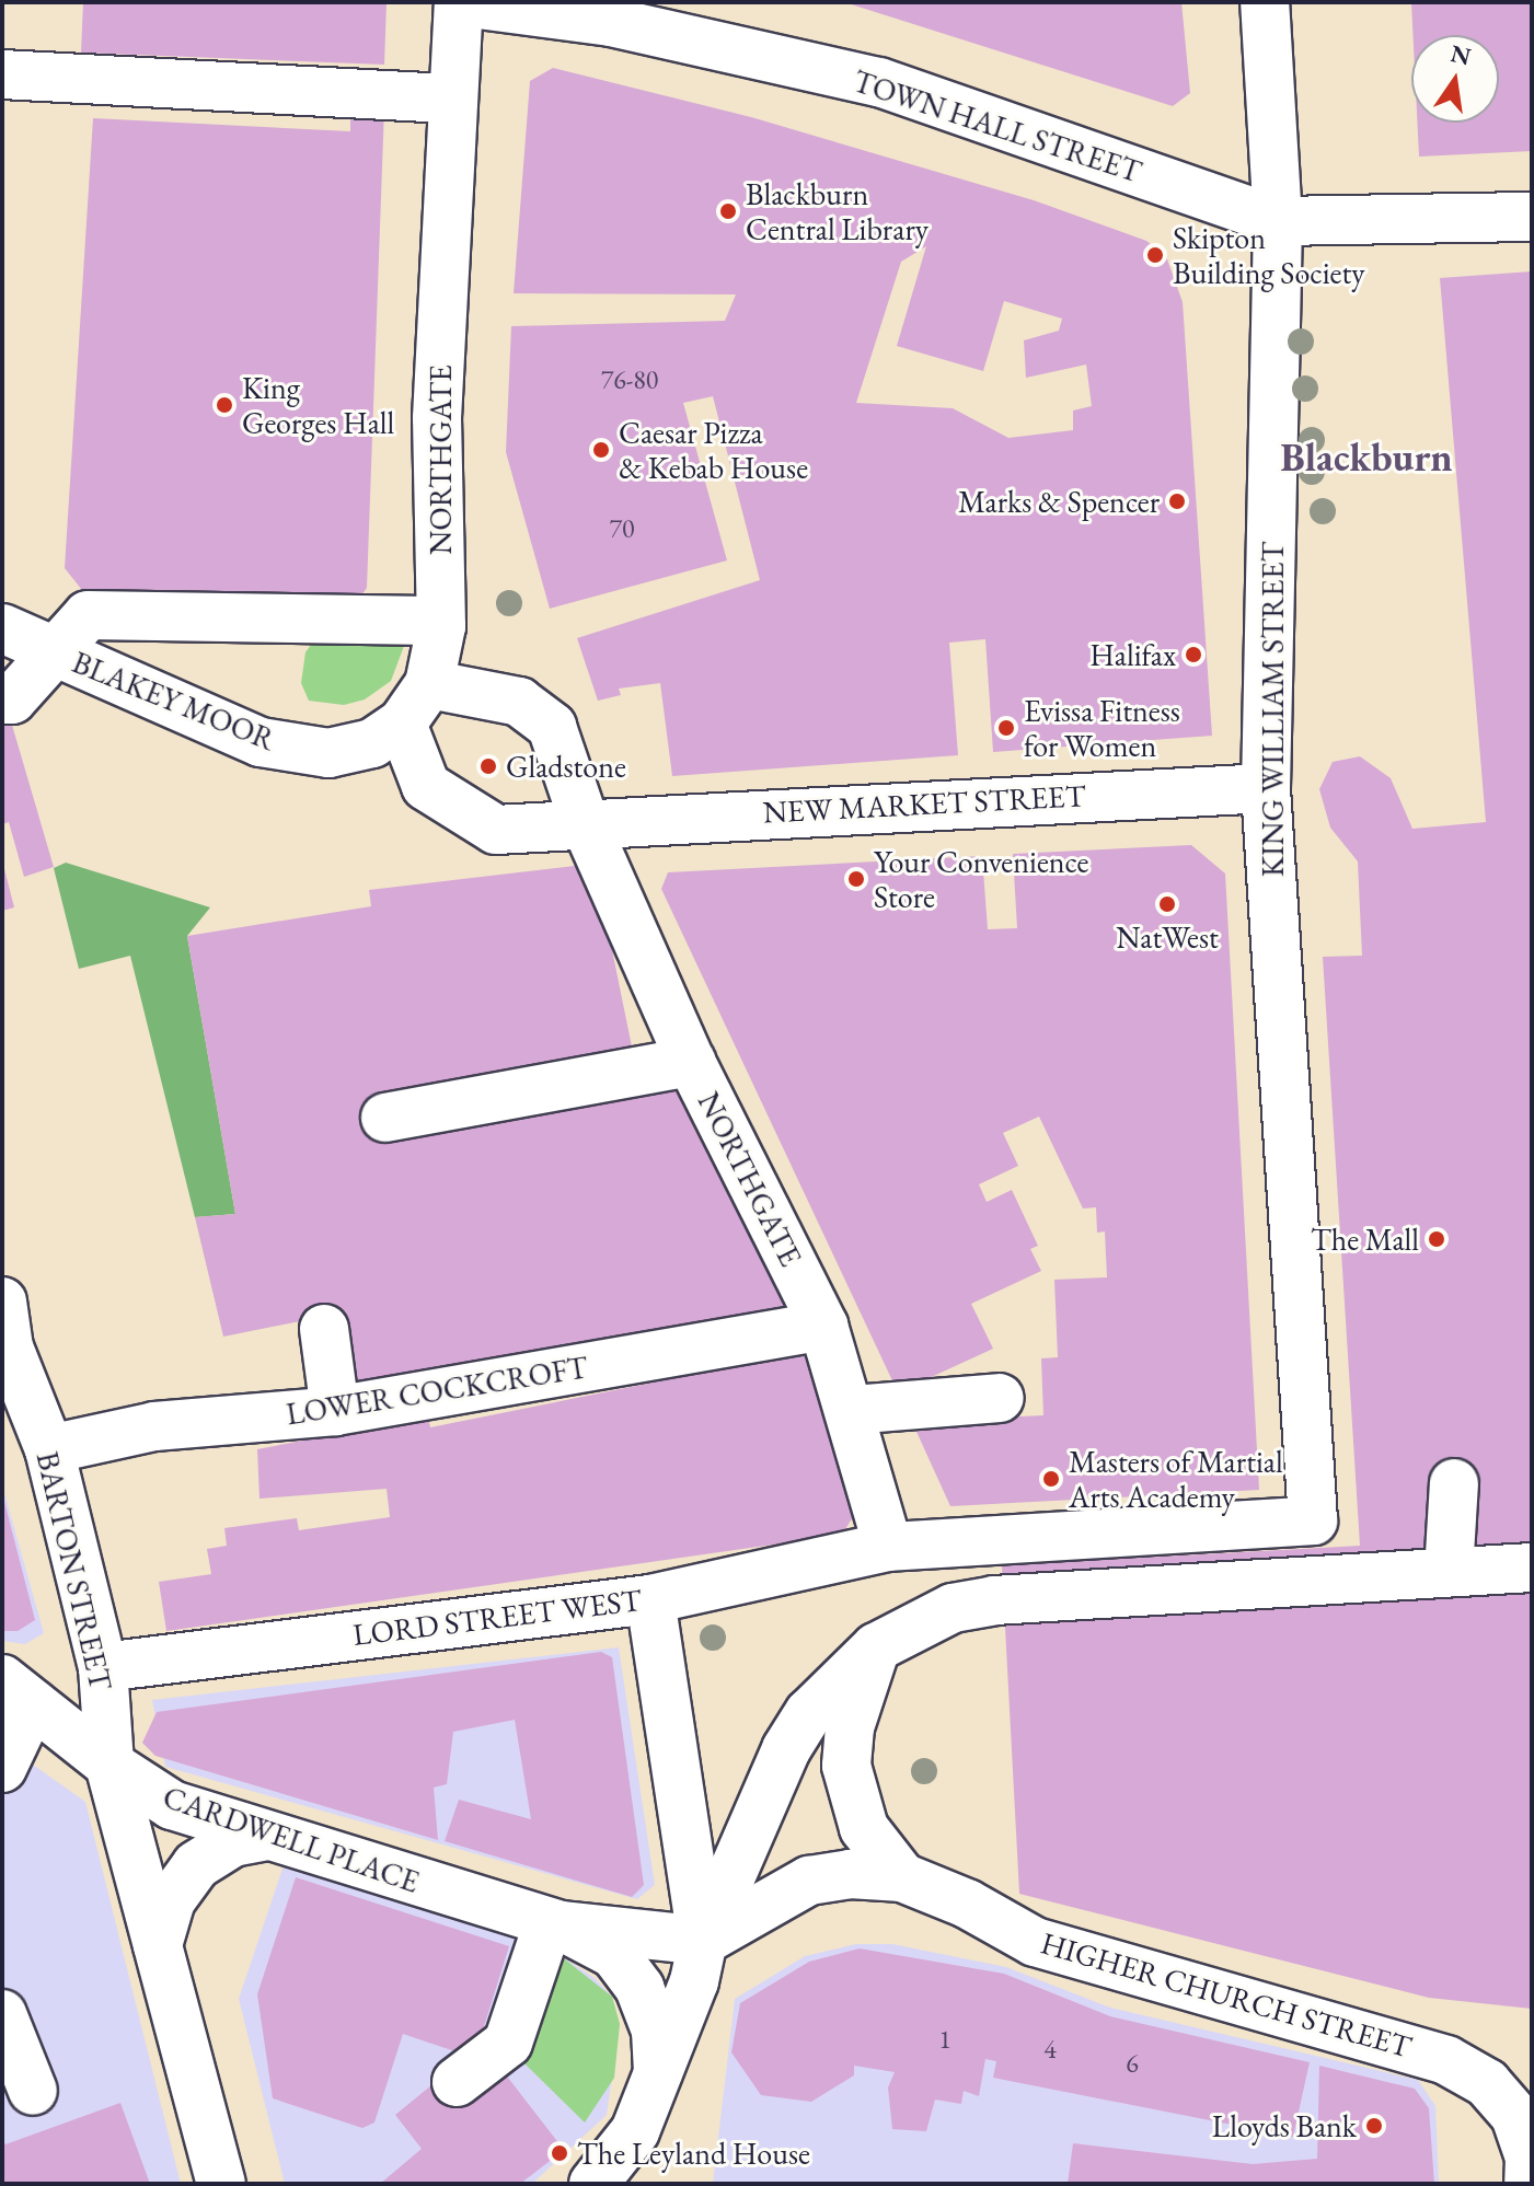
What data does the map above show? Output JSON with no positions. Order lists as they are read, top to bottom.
{
  "streets": {
    "street": [
      "TOWN HALL STREET",
      "NORTHGATE",
      "BLAKEY MOOR",
      "KING WILLIAM STREET",
      "NEW MARKET STREET",
      "LOWER COCKCROFT",
      "BARTON STREET",
      "LORD STREET WEST",
      "CARDWELL PLACE",
      "HIGHER CHURCH STREET"
    ]
  },
  "crossings": [
    ["TOWN HALL STREET", "NORTHGATE"],
    ["TOWN HALL STREET", "KING WILLIAM STREET"],
    ["NORTHGATE", "BLAKEY MOOR"],
    ["NORTHGATE", "NEW MARKET STREET"],
    ["NORTHGATE", "LOWER COCKCROFT"],
    ["NORTHGATE", "LORD STREET WEST"],
    ["KING WILLIAM STREET", "NEW MARKET STREET"],
    ["KING WILLIAM STREET", "LORD STREET WEST"],
    ["LOWER COCKCROFT", "BARTON STREET"],
    ["BARTON STREET", "LORD STREET WEST"],
    ["BARTON STREET", "CARDWELL PLACE"]
  ],
  "districts": ["Blackburn"],
  "places": [
    "Blackburn Central Library",
    "Skipton Building Society",
    "King Georges Hall",
    "Caesar Pizza & Kebab House",
    "Marks & Spencer",
    "Halifax",
    "Evissa Fitness for Women",
    "Gladstone",
    "Your Convenience Store",
    "NatWest",
    "The Mall",
    "Masters of Martial Arts Academy",
    "Lloyds Bank",
    "The Leyland House"
  ],
  "house_numbers": [
    "76-80",
    "70",
    "1",
    "4",
    "6"
  ],
  "north": "top"
}
